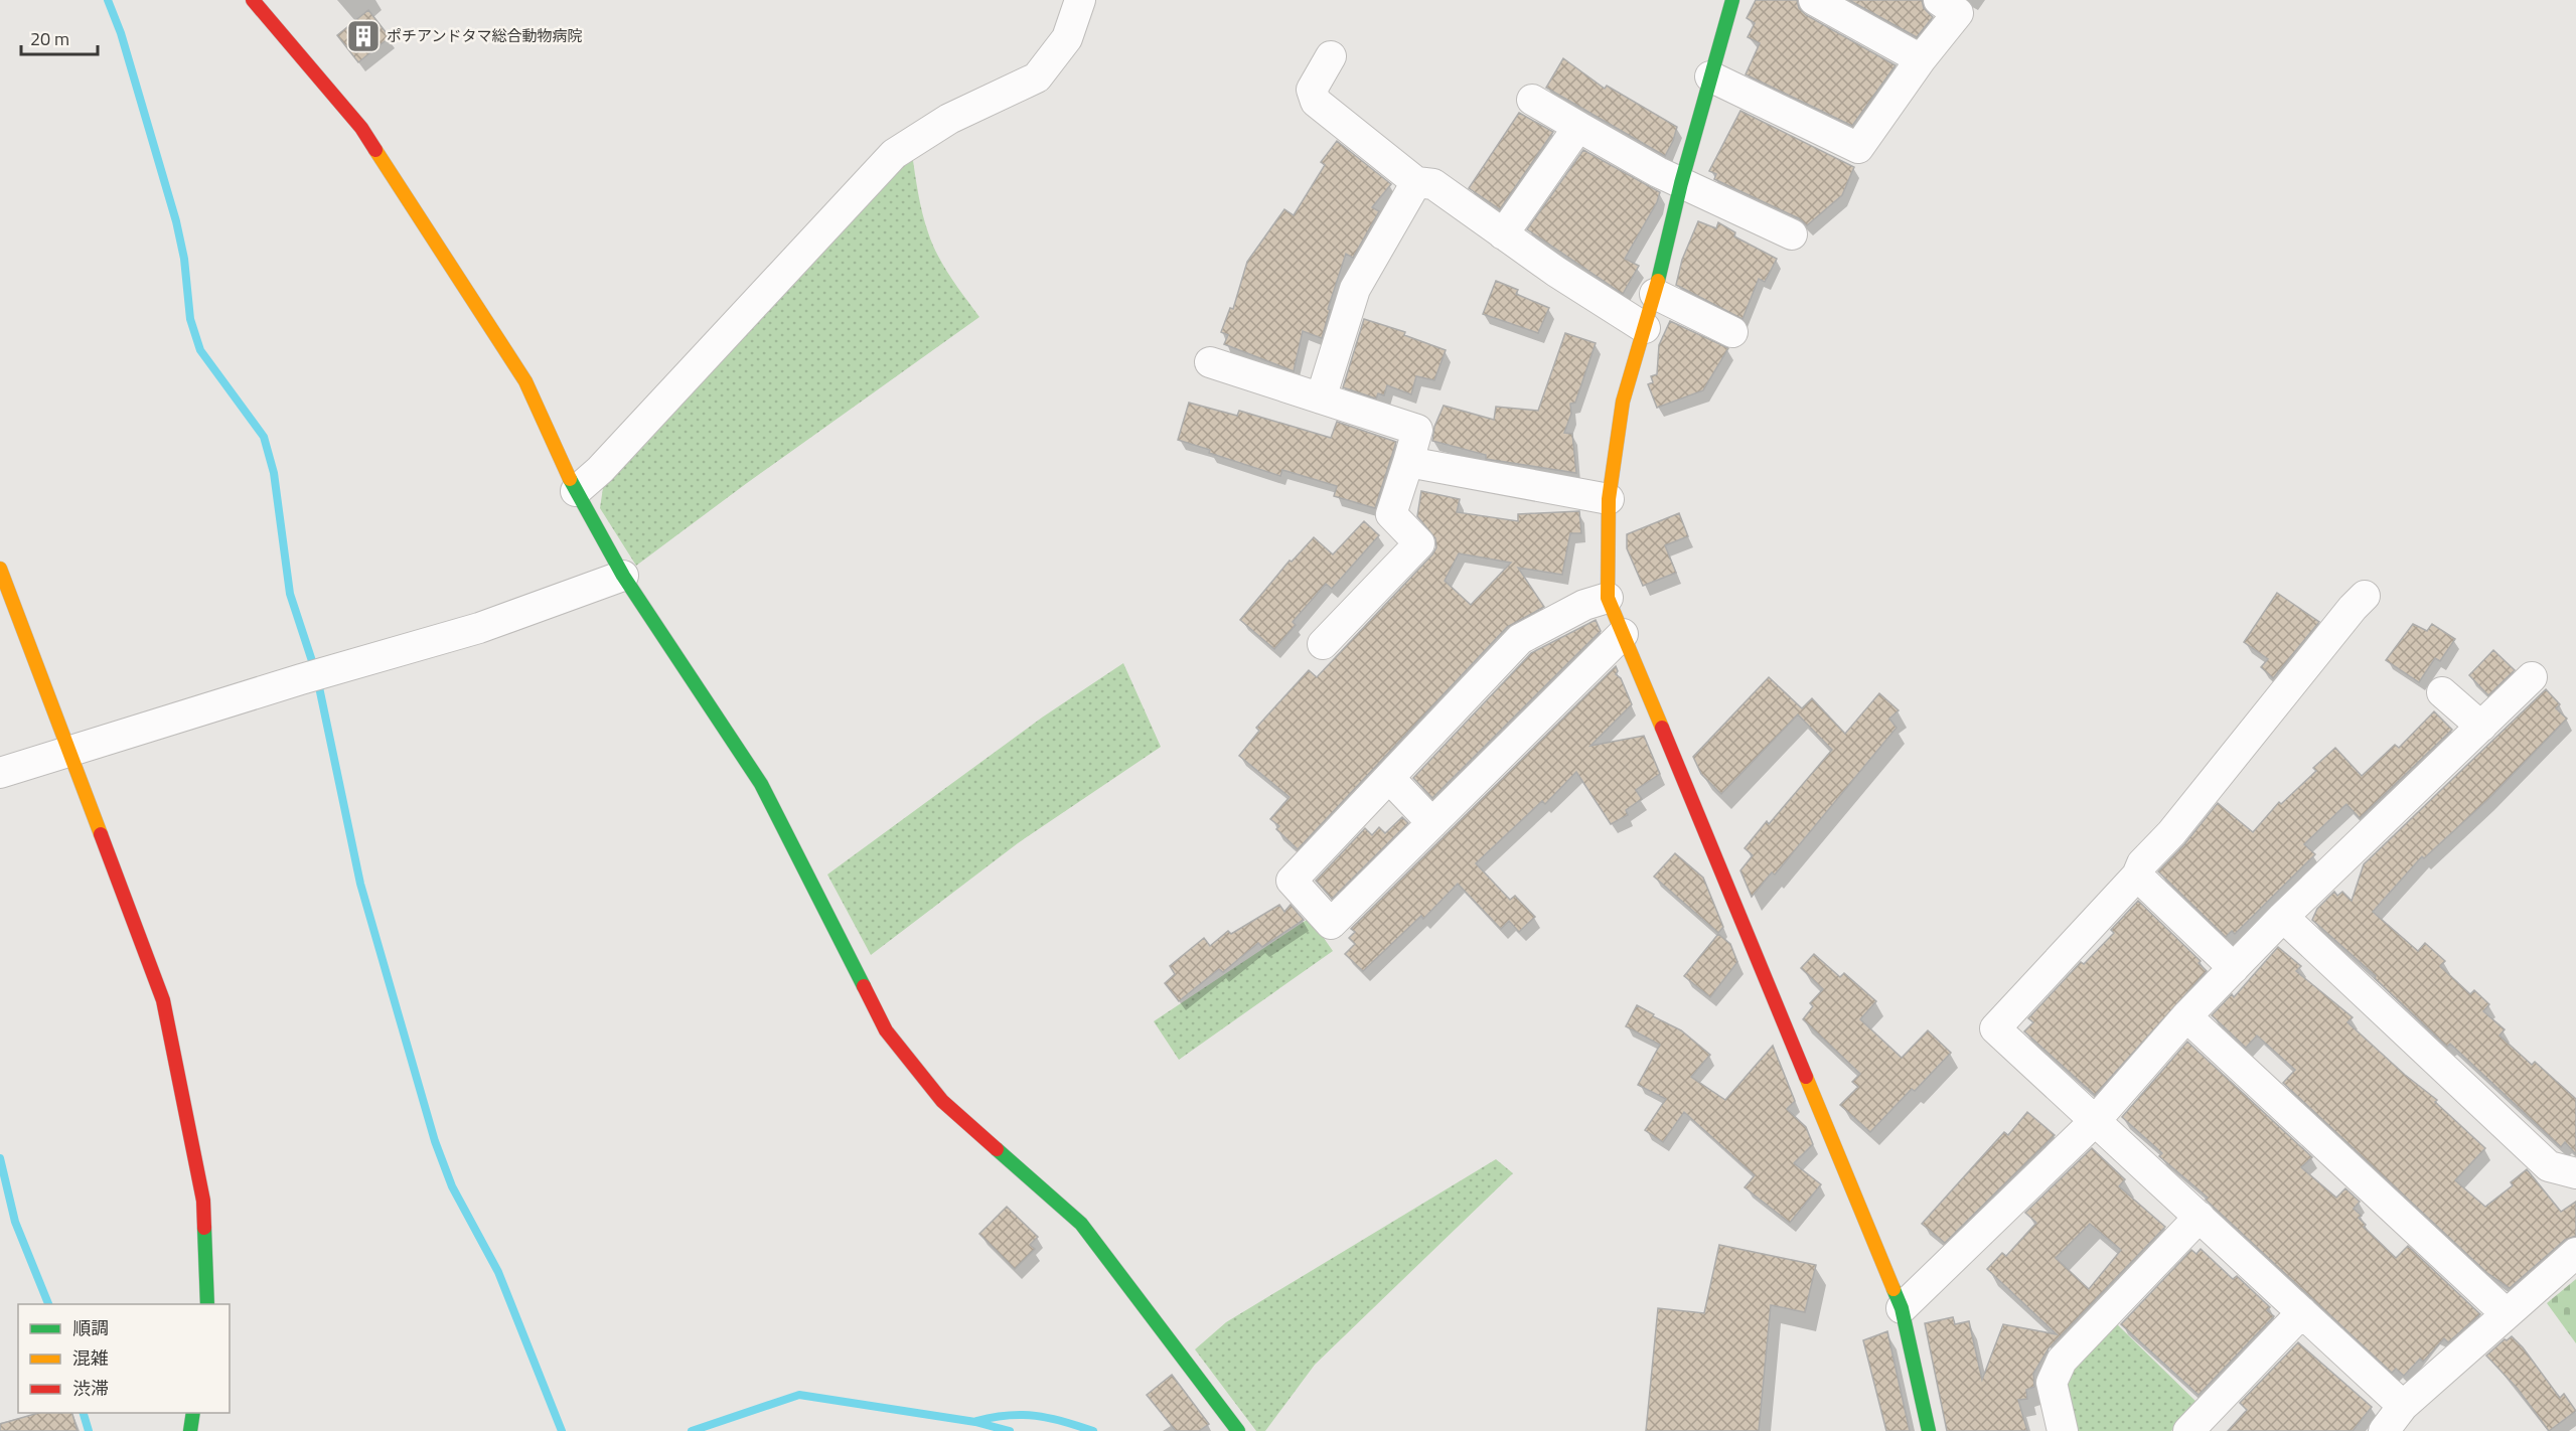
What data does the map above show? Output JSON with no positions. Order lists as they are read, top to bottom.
{
  "places": {
    "building": ["ポチアンドタマ総合動物病院"]
  },
  "legend": ["順調", "混雑", "渋滞"],
  "scale_bar": "20 m"
}
